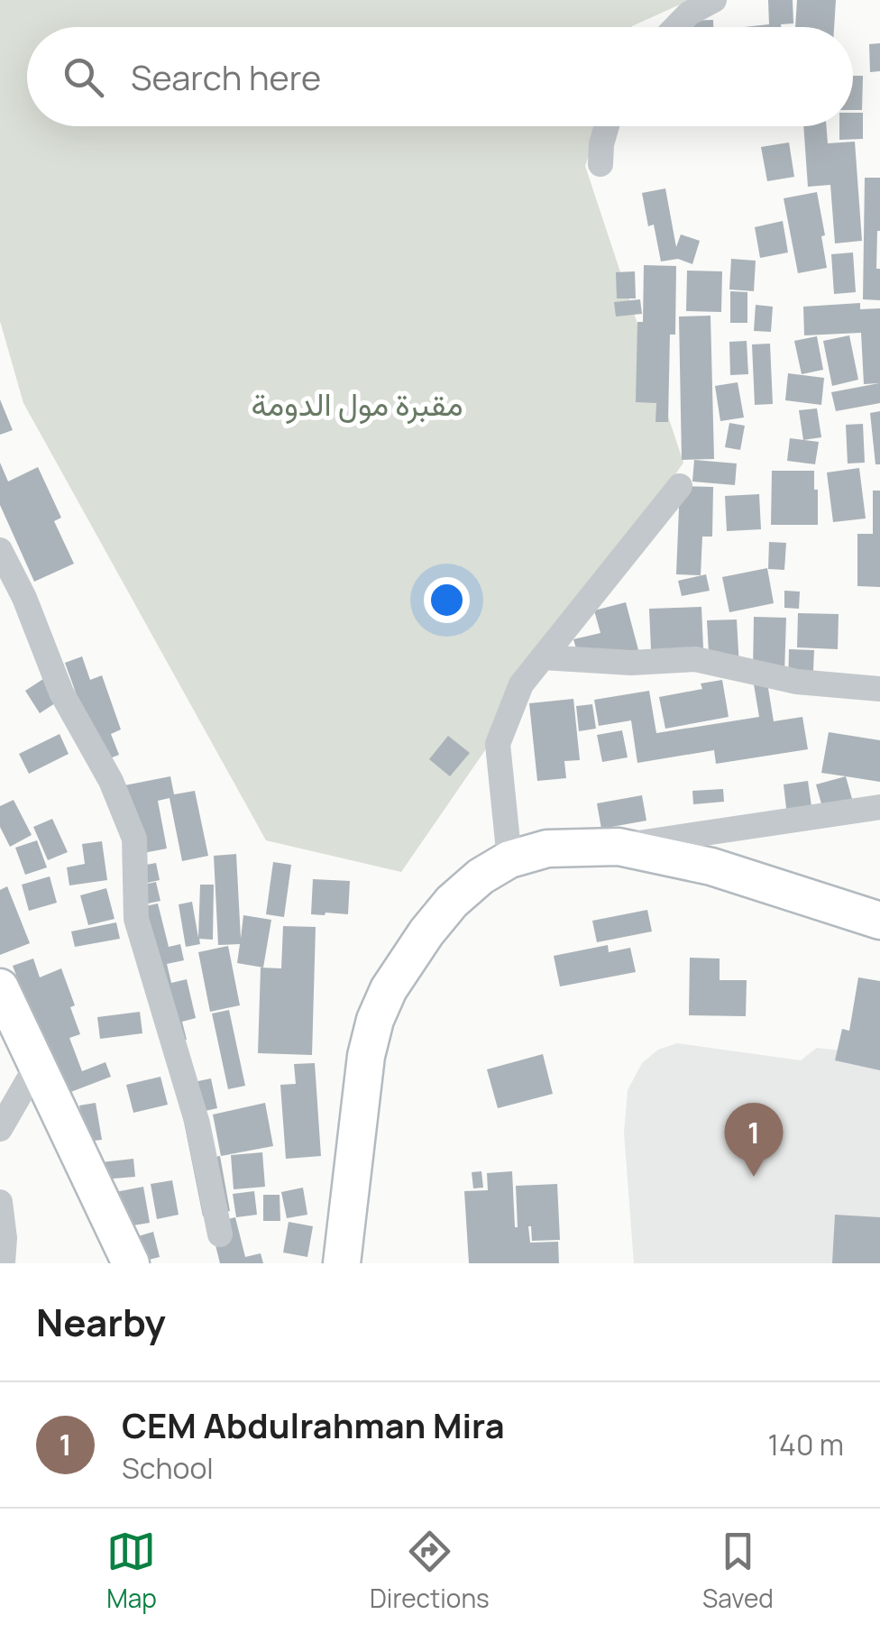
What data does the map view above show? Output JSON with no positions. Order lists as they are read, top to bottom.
{
  "parks": ["مقبرة مول الدومة"],
  "page": {
    "search": "Search here",
    "pins": "1",
    "heading": "Nearby",
    "list": [
      {
        "mark": "1",
        "name": "CEM Abdulrahman Mira",
        "note": "School",
        "value": "140 m"
      }
    ],
    "nav": ["Map", "Directions", "Saved"]
  }
}
